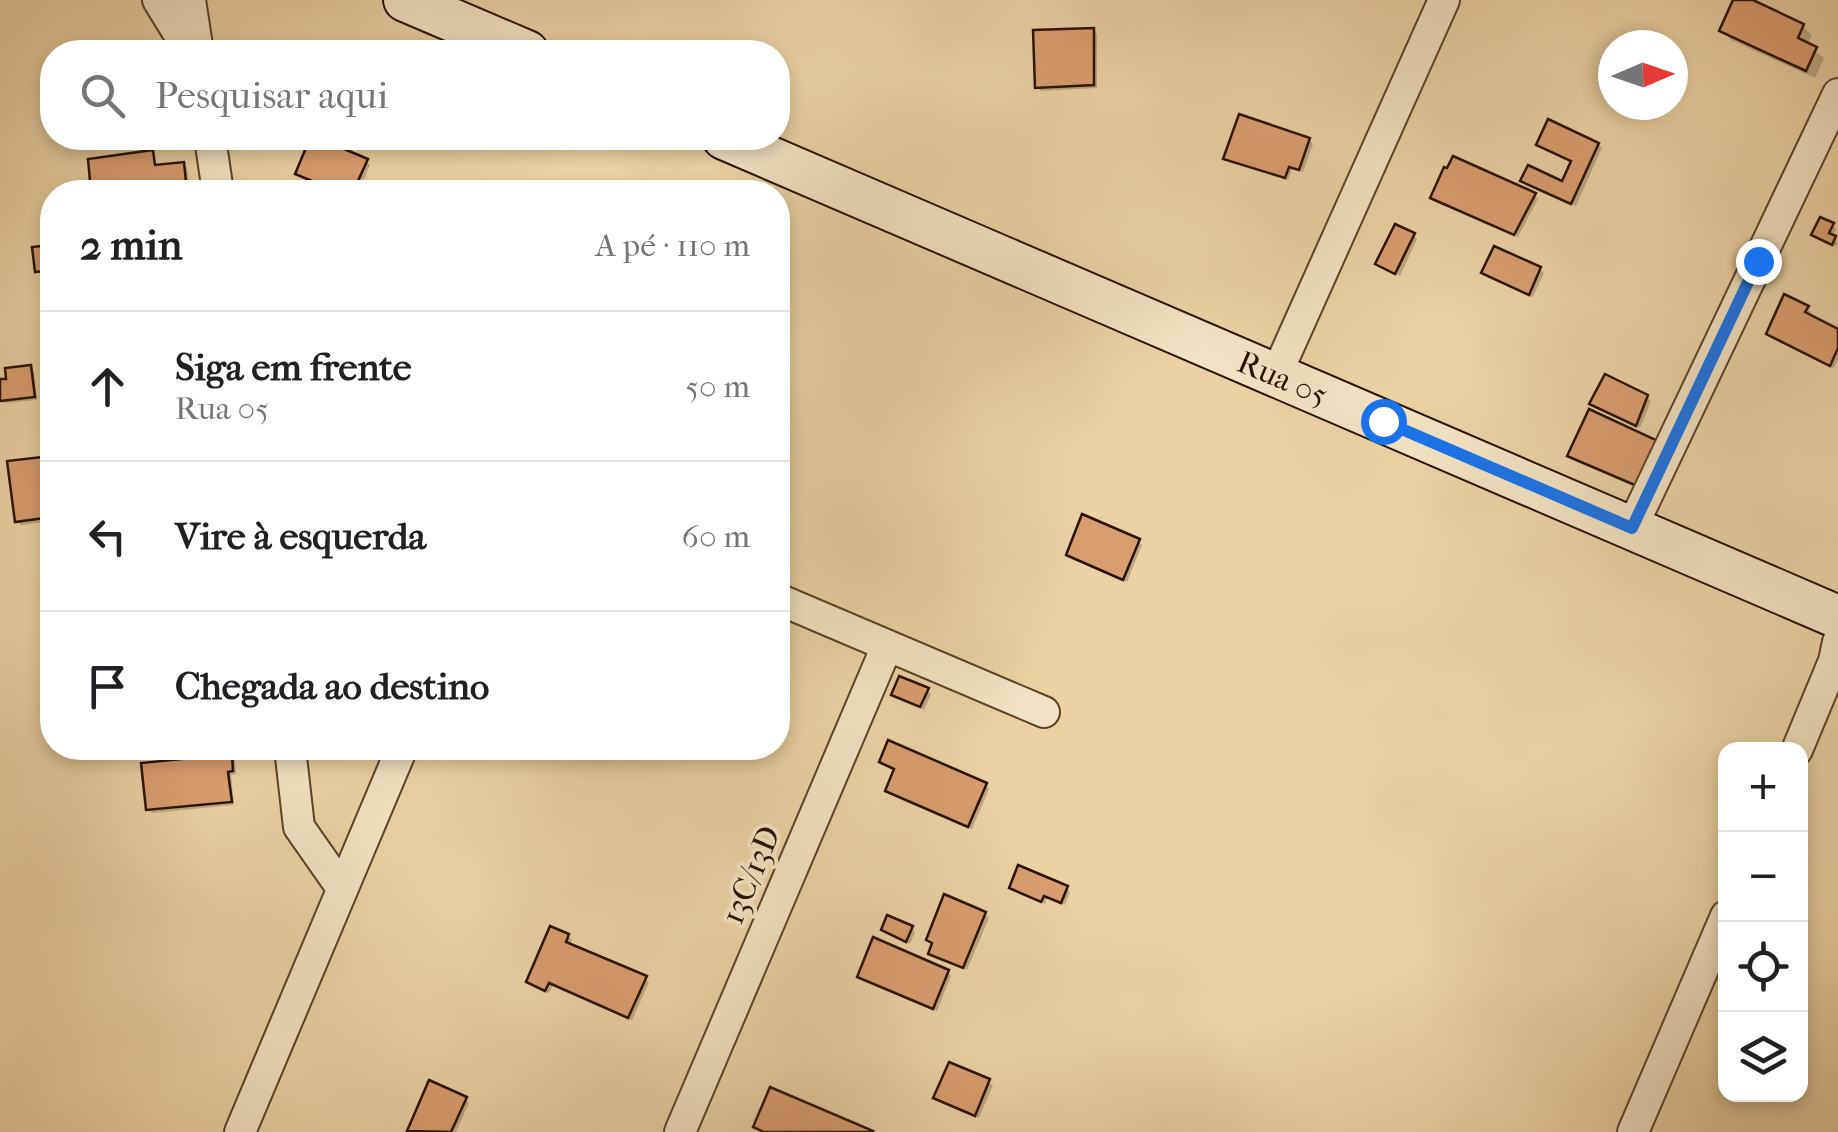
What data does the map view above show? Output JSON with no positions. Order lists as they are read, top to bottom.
{
  "streets": {
    "street": ["Rua 05", "13C/13D"]
  },
  "north": "right",
  "page": {
    "search": "Pesquisar aqui",
    "heading": ["2 min", "A pé · 110 m"],
    "list": [
      ["Siga em frente", "Rua 05", "50 m"],
      ["Vire à esquerda", "60 m"],
      "Chegada ao destino"
    ],
    "map_buttons": ["+", "−"]
  }
}
